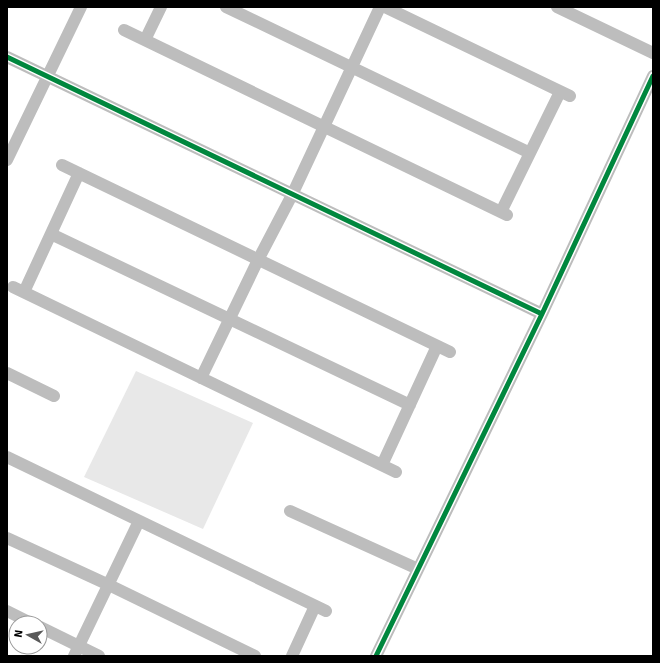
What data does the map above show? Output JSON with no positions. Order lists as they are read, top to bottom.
{
  "north": "left"
}
